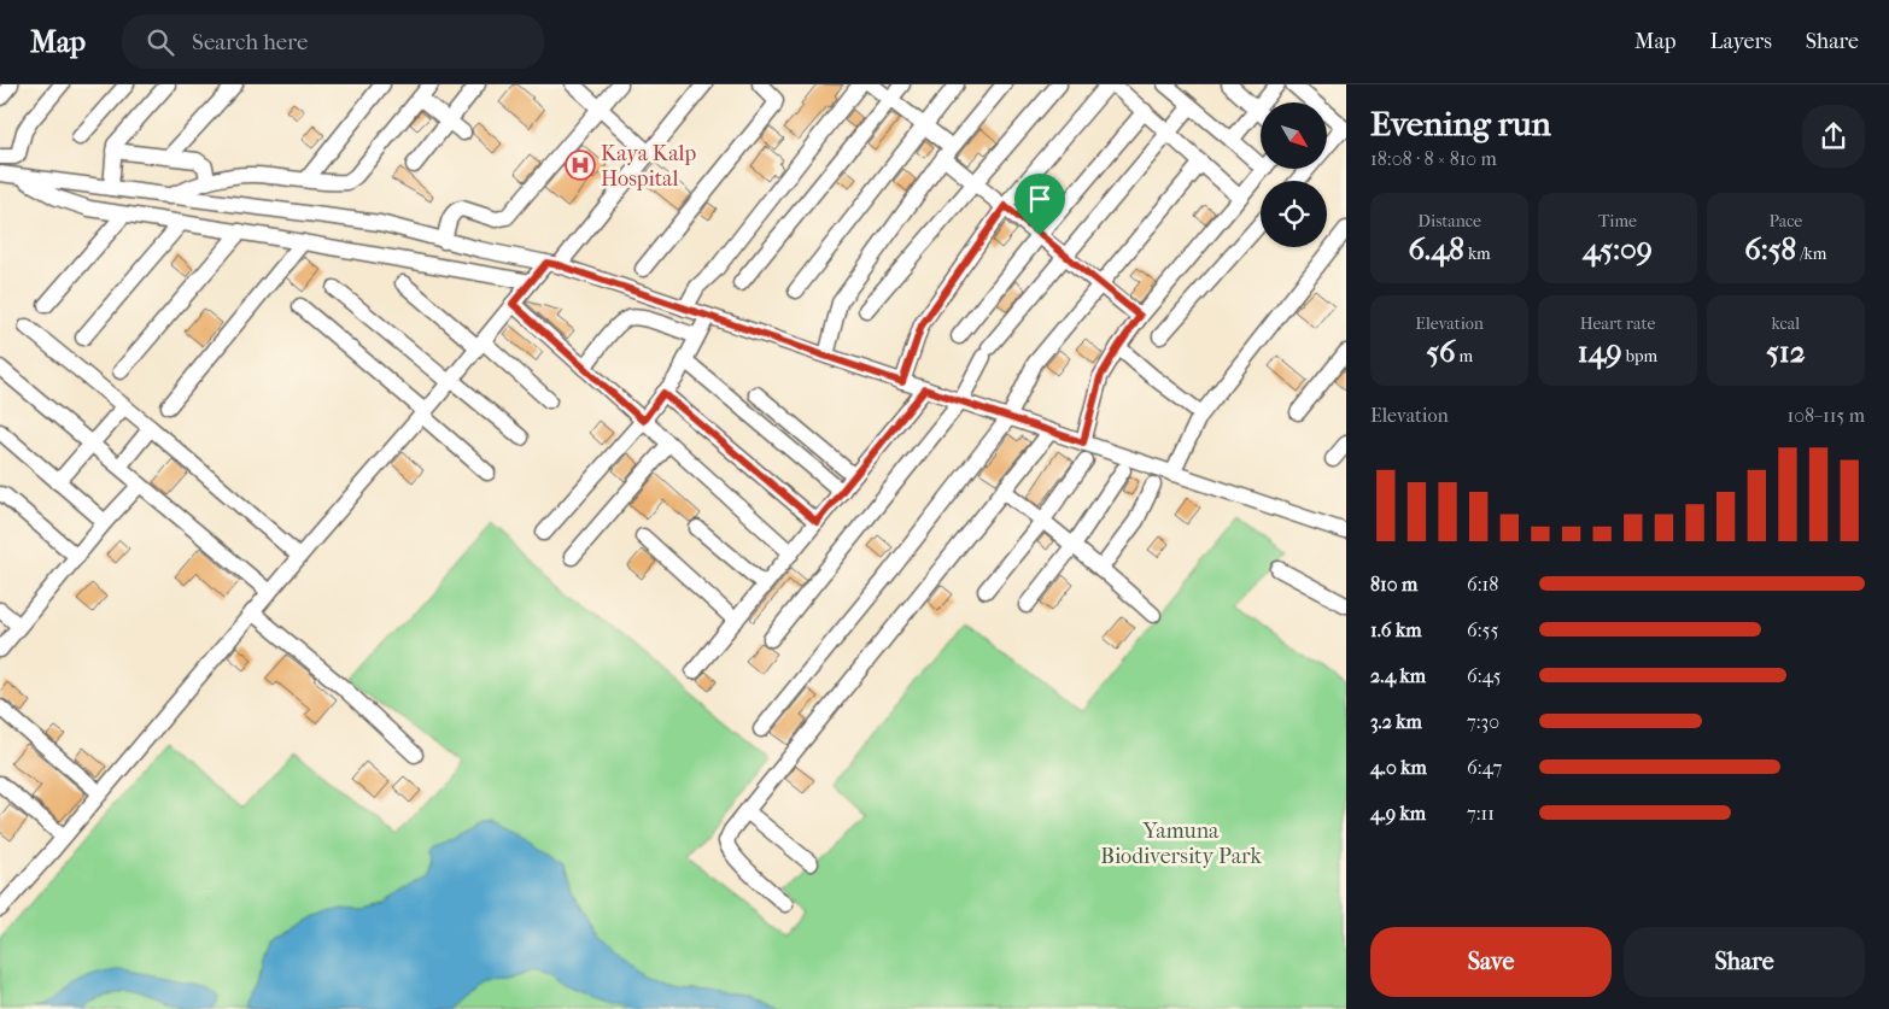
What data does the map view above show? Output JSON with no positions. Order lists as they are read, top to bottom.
{
  "parks": ["Yamuna Biodiversity Park"],
  "places": {
    "hospital": ["Kaya Kalp Hospital"]
  },
  "north": "bottom right",
  "page": {
    "header": "Map",
    "search": "Search here",
    "nav": ["Map", "Layers", "Share"],
    "heading": ["Evening run", "18:08 · 8 × 810 m"],
    "stats": [
      ["Distance", "6.48 km"],
      ["Time", "45:09"],
      ["Pace", "6:58 /km"],
      ["Elevation", "56 m"],
      ["Heart rate", "149 bpm"],
      ["kcal", "512"]
    ],
    "chart": ["Elevation", "108–115 m"],
    "list": [
      {
        "name": "810 m",
        "note": "6:18"
      },
      {
        "name": "1.6 km",
        "note": "6:55"
      },
      {
        "name": "2.4 km",
        "note": "6:45"
      },
      {
        "name": "3.2 km",
        "note": "7:30"
      },
      {
        "name": "4.0 km",
        "note": "6:47"
      },
      {
        "name": "4.9 km",
        "note": "7:11"
      }
    ],
    "buttons": ["Save", "Share"]
  }
}
